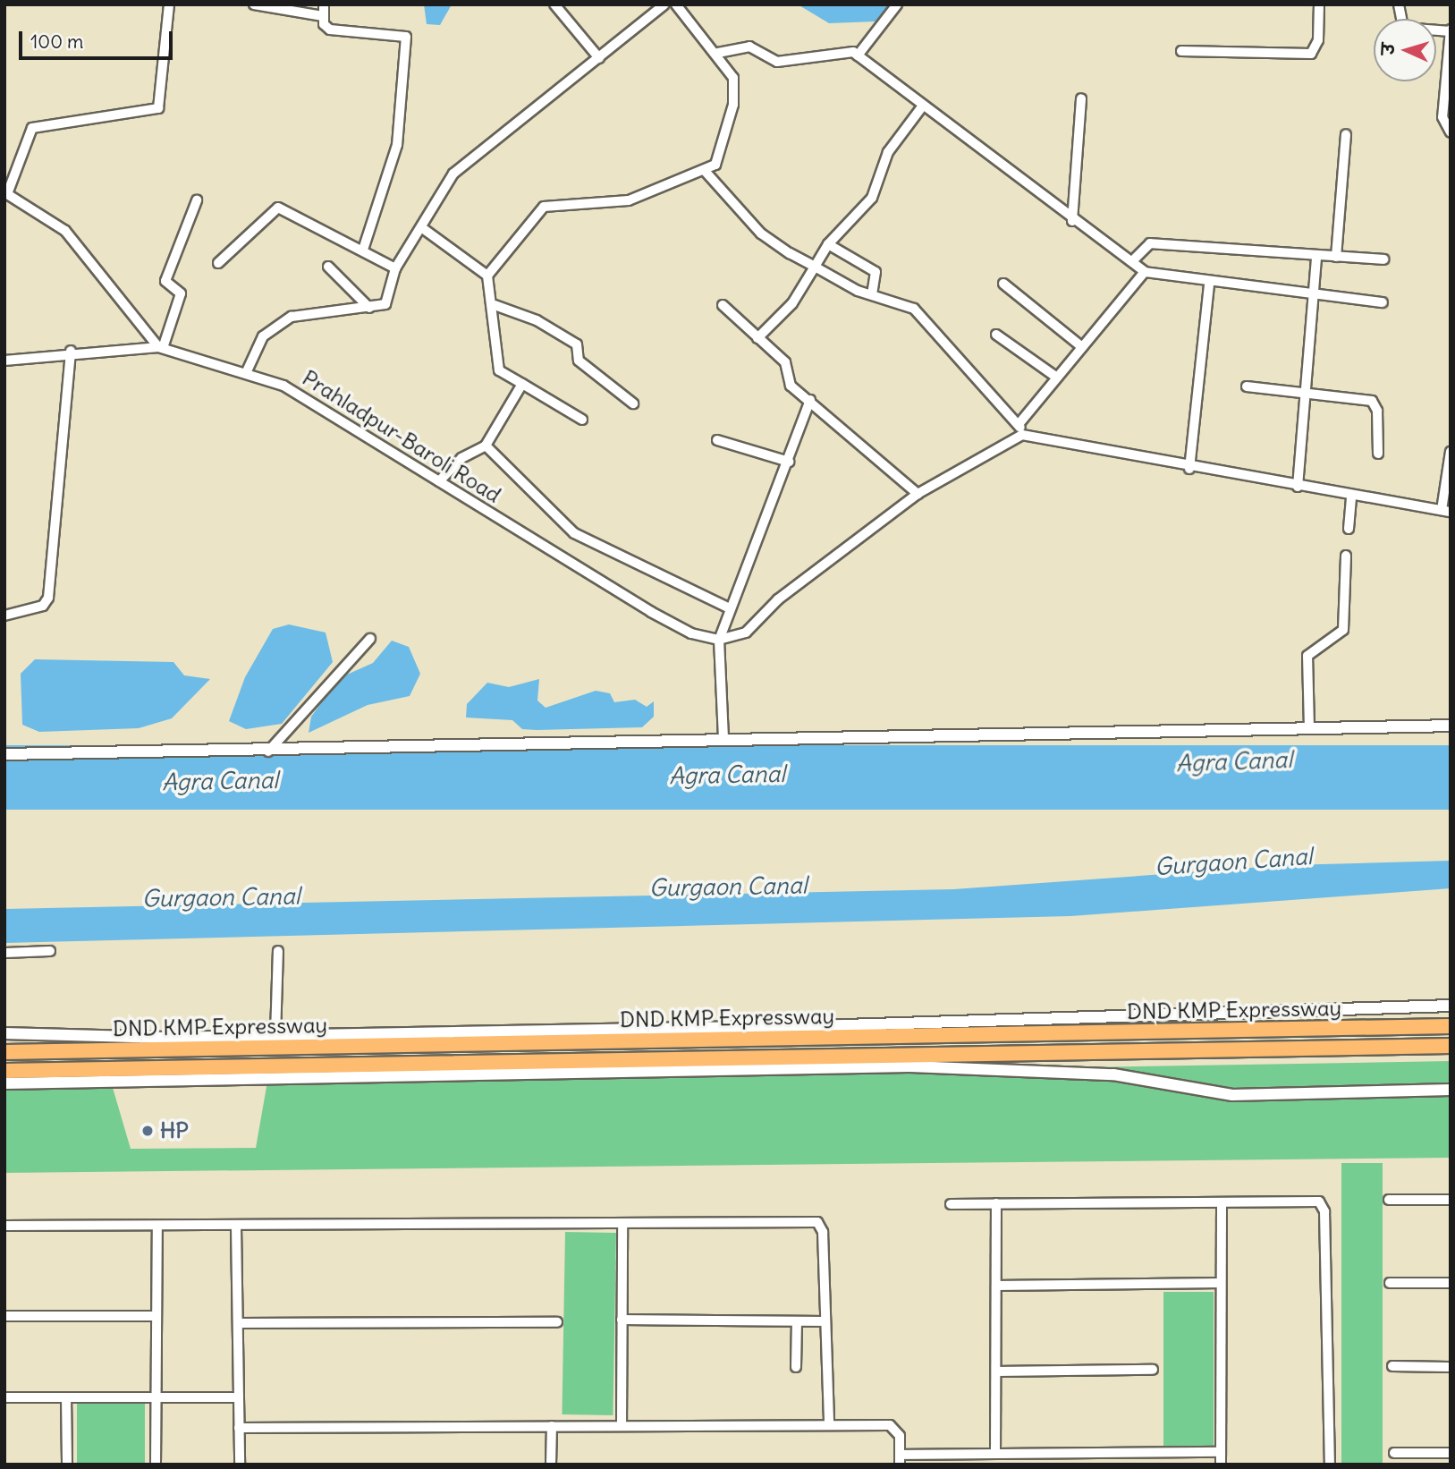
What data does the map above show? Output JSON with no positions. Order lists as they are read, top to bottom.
{
  "streets": {
    "highway": ["DND KMP Expressway"],
    "street": ["Prahladpur-Baroli Road"]
  },
  "water": ["Agra Canal", "Gurgaon Canal"],
  "places": ["HP"],
  "scale_bar": "100 m",
  "north": "left"
}
